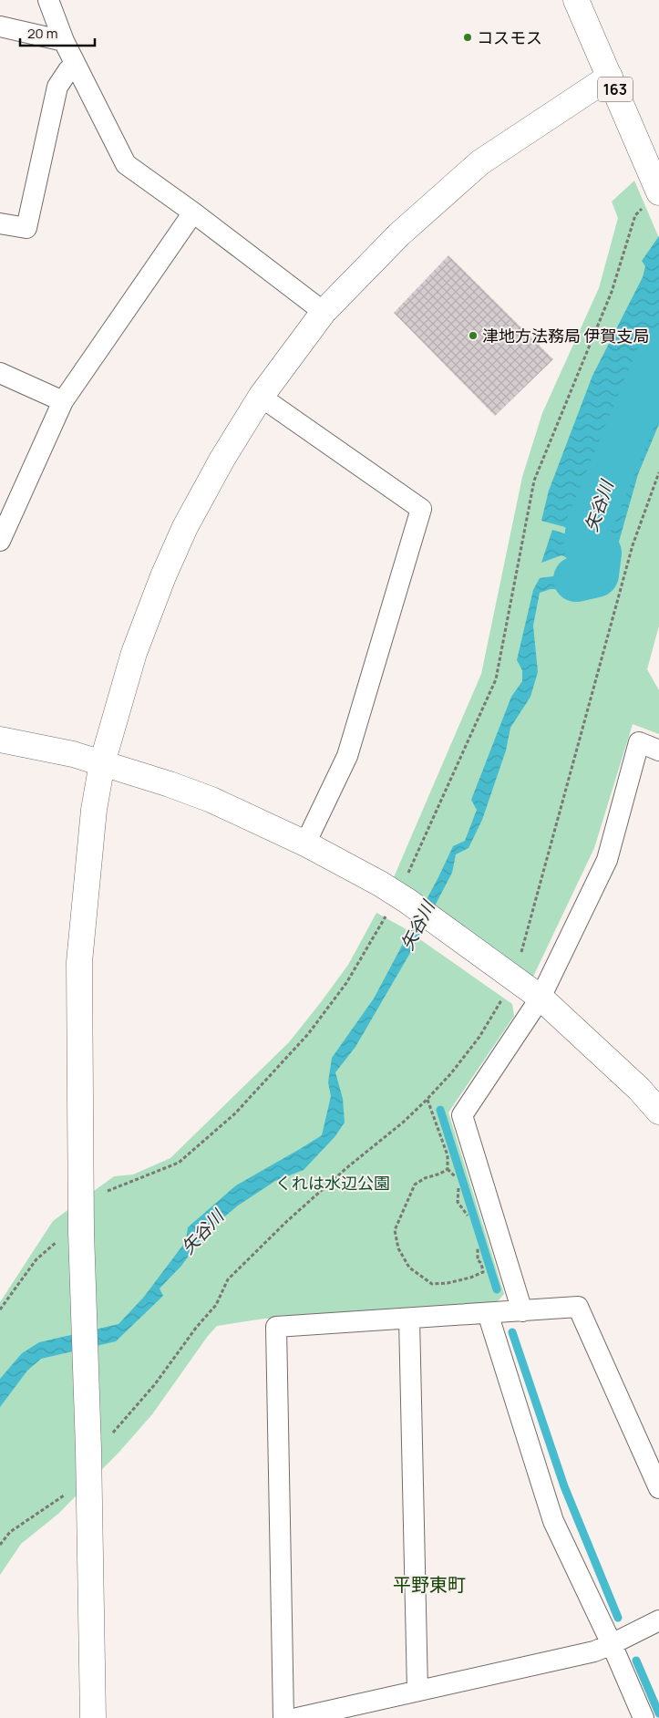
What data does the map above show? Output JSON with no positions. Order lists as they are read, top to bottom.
{
  "streets": {
    "main road": ["163"]
  },
  "districts": ["平野東町"],
  "water": ["矢谷川"],
  "parks": ["くれは水辺公園"],
  "places": ["コスモス", "津地方法務局 伊賀支局"],
  "scale_bar": "20 m"
}
